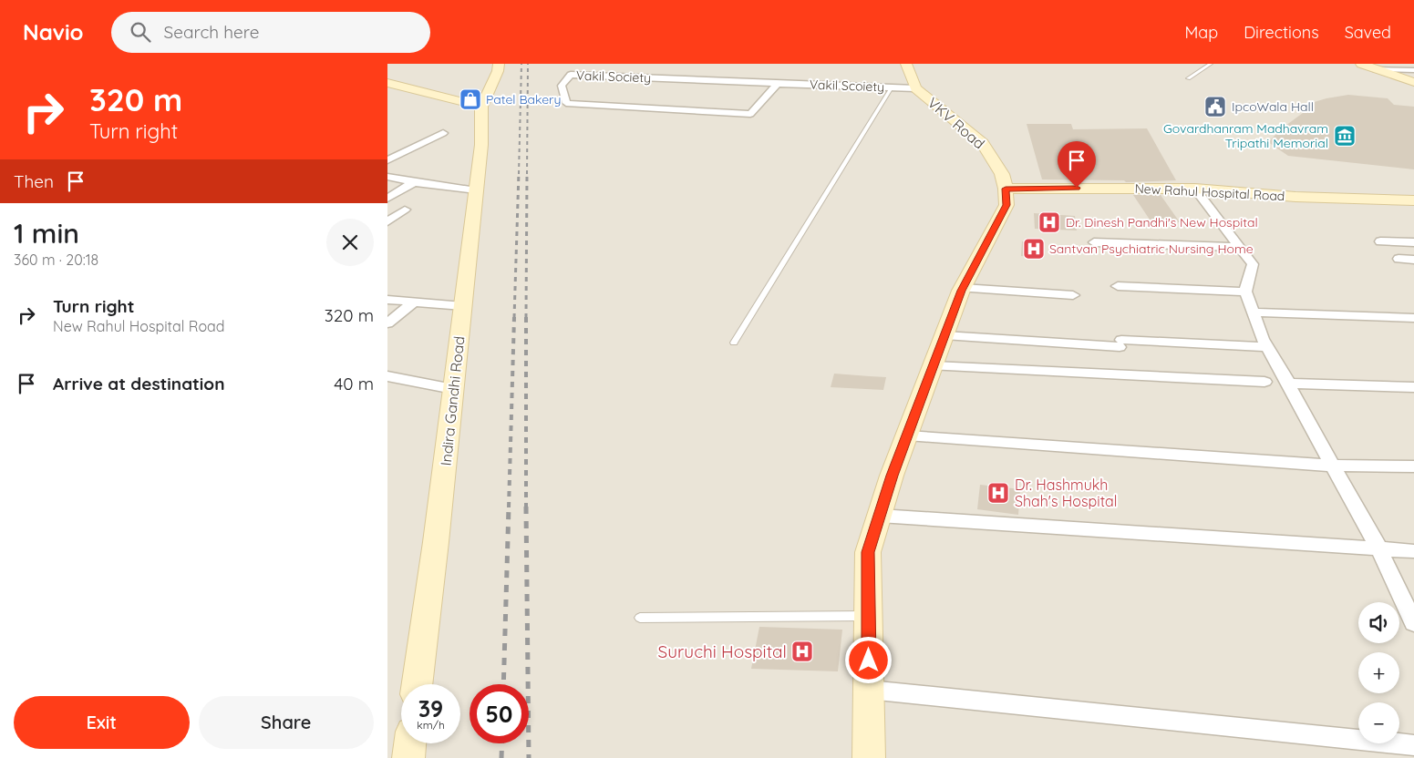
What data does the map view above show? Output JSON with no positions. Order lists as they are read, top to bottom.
{
  "streets": {
    "street": [
      "Vakil Society",
      "Vakil Scoiety",
      "VKV Road",
      "New Rahul Hospital Road",
      "Indira Gandhi Road"
    ]
  },
  "crossings": [
    ["Vakil Society", "Vakil Scoiety"],
    ["Vakil Scoiety", "VKV Road"],
    ["VKV Road", "New Rahul Hospital Road"]
  ],
  "places": {
    "shop": ["Patel Bakery"],
    "public building": ["IpcoWala Hall"],
    "museum": ["Govardhanram Madhavram Tripathi Memorial"],
    "hospital": [
      "Dr. Dinesh Pandhi's New Hospital",
      "Santvan Psychiatric Nursing Home",
      "Dr. Hashmukh Shah's Hospital",
      "Suruchi Hospital"
    ]
  },
  "page": {
    "header": "Navio",
    "search": "Search here",
    "nav": ["Map", "Directions", "Saved"],
    "turn": ["320 m", "Turn right"],
    "then": "Then",
    "heading": ["1 min", "360 m · 20:18"],
    "list": [
      {
        "name": "Turn right",
        "note": "New Rahul Hospital Road",
        "value": "320 m"
      },
      {
        "name": "Arrive at destination",
        "value": "40 m"
      }
    ],
    "map_buttons": ["+", "−"],
    "speed": "39 km/h",
    "limit": "50",
    "buttons": ["Exit", "Share"]
  }
}
